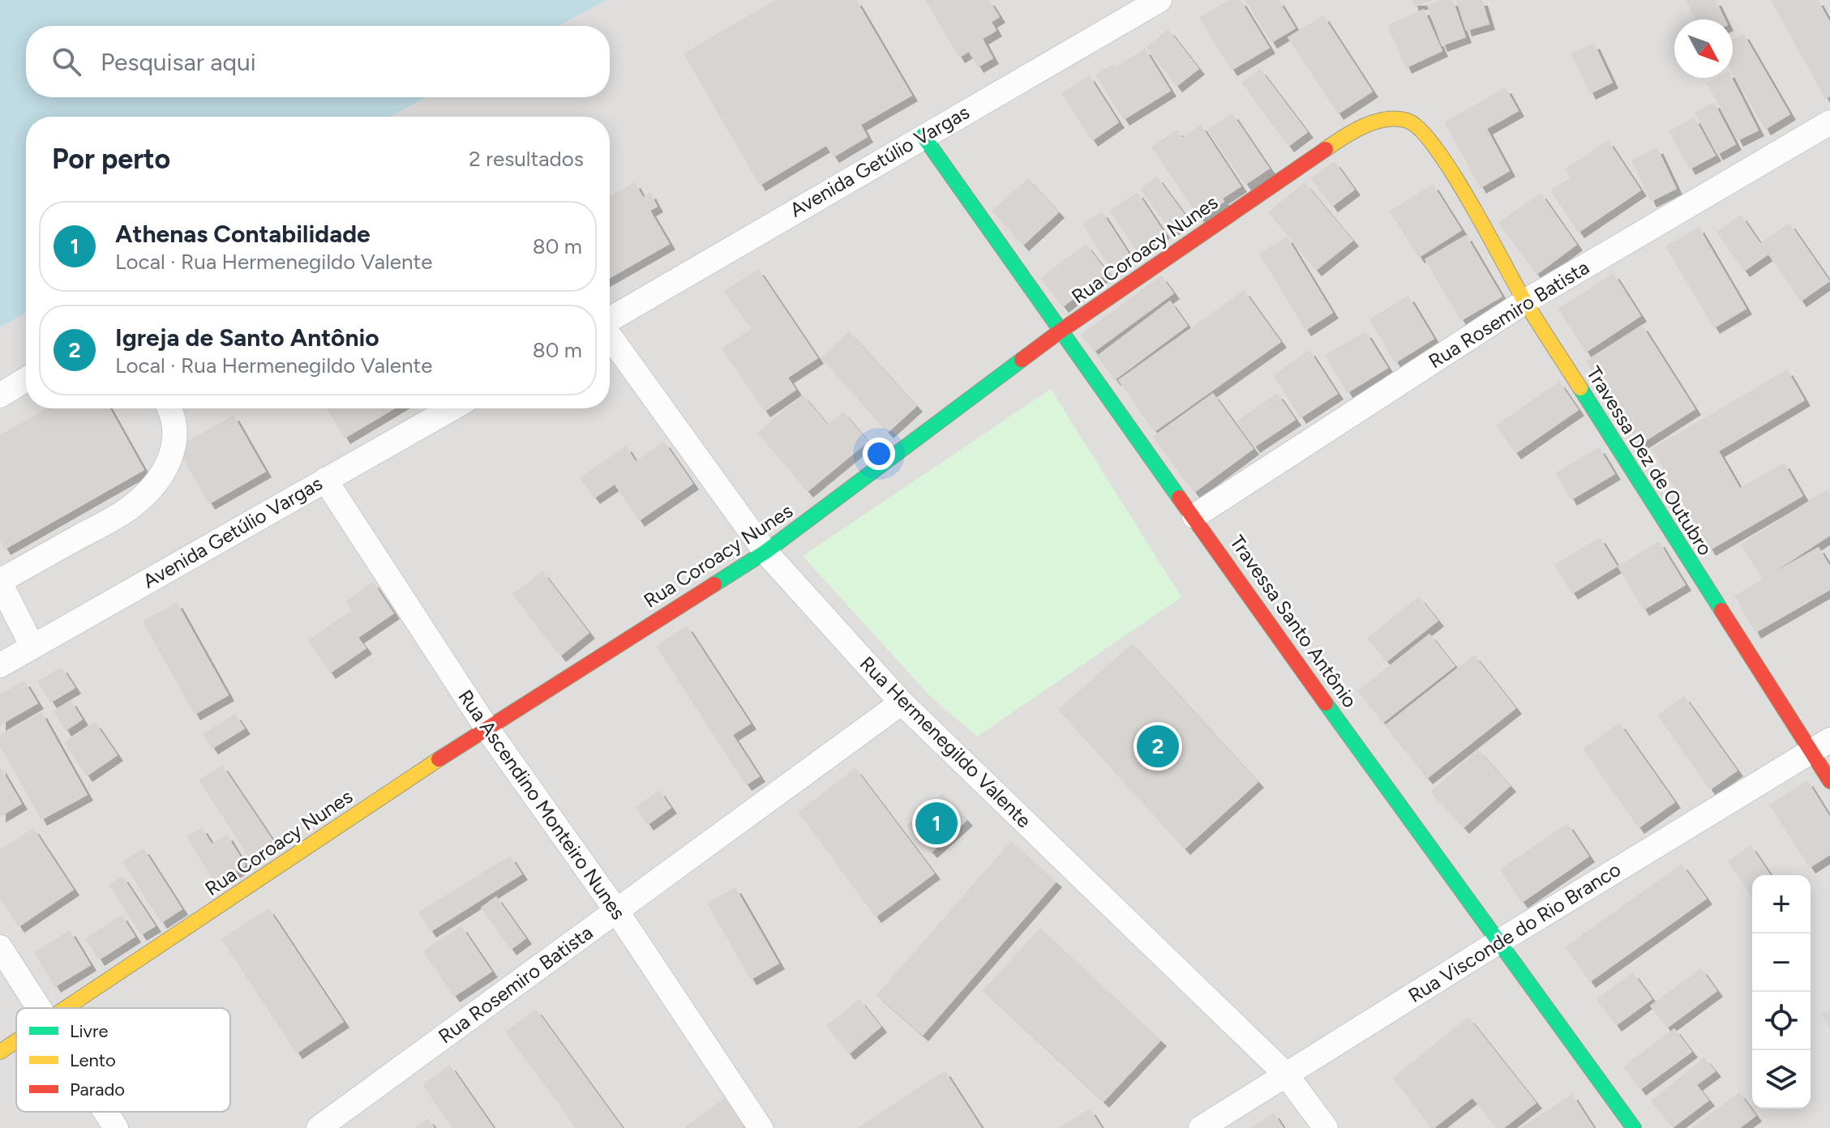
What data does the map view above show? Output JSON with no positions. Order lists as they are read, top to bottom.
{
  "streets": {
    "street": [
      "Avenida Getúlio Vargas",
      "Rua Coroacy Nunes",
      "Rua Rosemiro Batista",
      "Travessa Dez de Outubro",
      "Travessa Santo Antônio",
      "Rua Hermenegildo Valente",
      "Rua Ascendino Monteiro Nunes",
      "Rua Visconde do Rio Branco"
    ]
  },
  "crossings": [
    ["Avenida Getúlio Vargas", "Travessa Santo Antônio"],
    ["Avenida Getúlio Vargas", "Rua Ascendino Monteiro Nunes"],
    ["Rua Coroacy Nunes", "Travessa Dez de Outubro"],
    ["Rua Coroacy Nunes", "Travessa Santo Antônio"],
    ["Rua Coroacy Nunes", "Rua Hermenegildo Valente"],
    ["Rua Coroacy Nunes", "Rua Ascendino Monteiro Nunes"],
    ["Rua Rosemiro Batista", "Travessa Dez de Outubro"],
    ["Rua Rosemiro Batista", "Travessa Santo Antônio"],
    ["Rua Rosemiro Batista", "Rua Hermenegildo Valente"],
    ["Rua Rosemiro Batista", "Rua Ascendino Monteiro Nunes"],
    ["Travessa Dez de Outubro", "Rua Visconde do Rio Branco"],
    ["Travessa Santo Antônio", "Rua Visconde do Rio Branco"],
    ["Rua Hermenegildo Valente", "Rua Visconde do Rio Branco"]
  ],
  "legend": ["Livre", "Lento", "Parado"],
  "north": "bottom right",
  "page": {
    "search": "Pesquisar aqui",
    "heading": ["Por perto", "2 resultados"],
    "list": [
      {
        "mark": "1",
        "name": "Athenas Contabilidade",
        "note": "Local · Rua Hermenegildo Valente",
        "value": "80 m"
      },
      {
        "mark": "2",
        "name": "Igreja de Santo Antônio",
        "note": "Local · Rua Hermenegildo Valente",
        "value": "80 m"
      }
    ],
    "pins": ["2", "1"],
    "map_buttons": ["+", "−"]
  }
}
